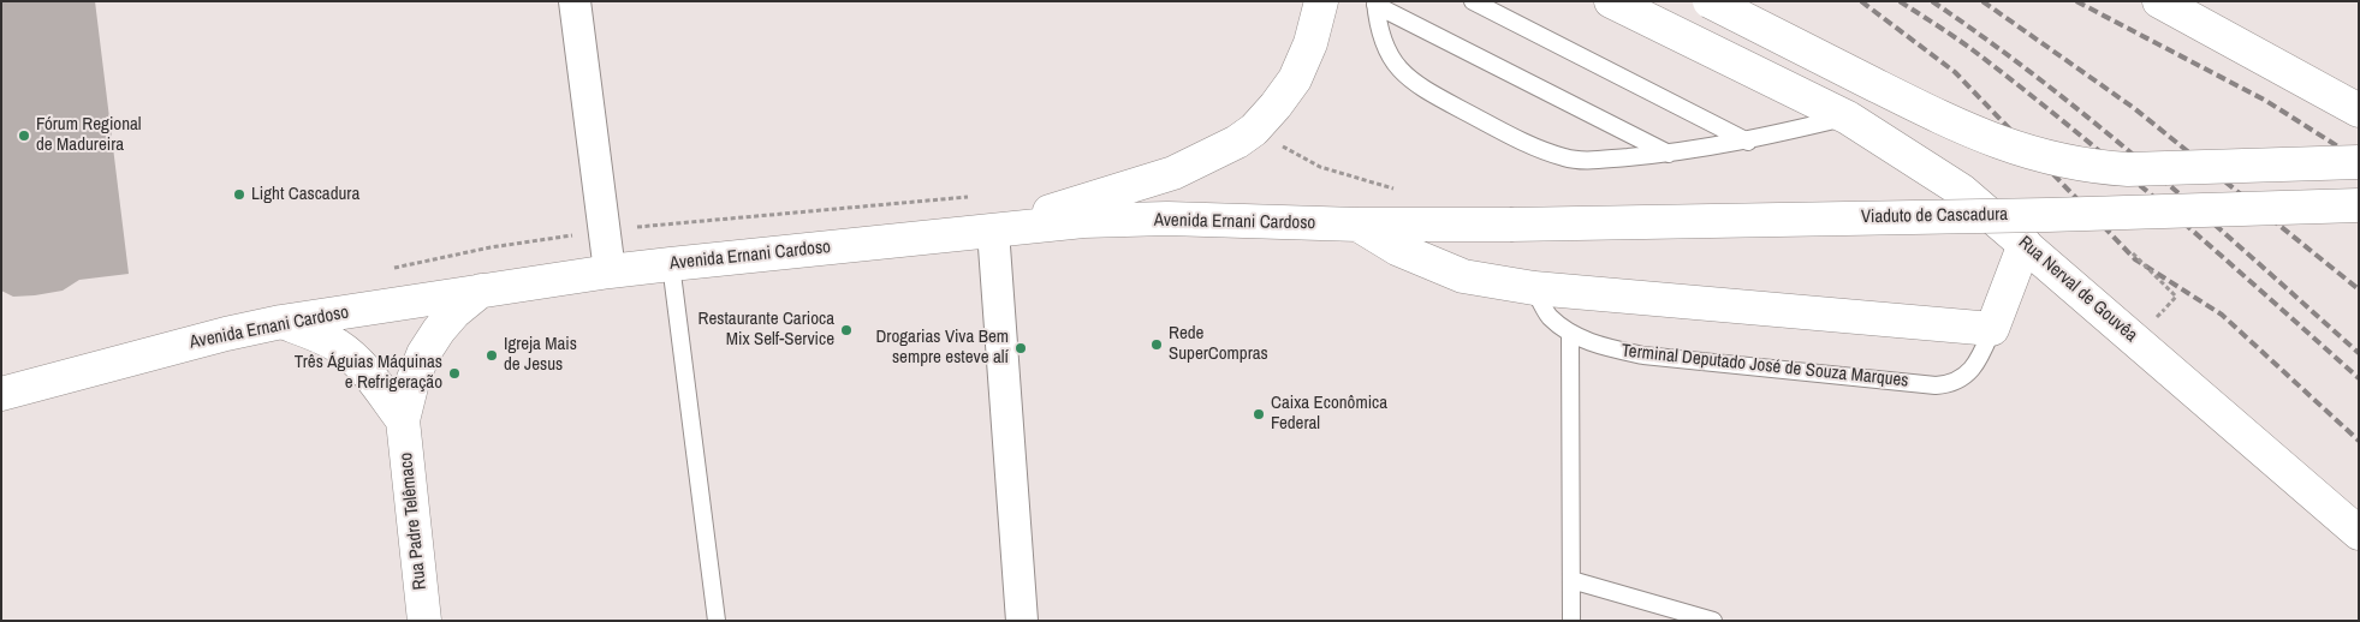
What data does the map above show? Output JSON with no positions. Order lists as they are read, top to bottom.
{
  "streets": {
    "main road": [
      "Viaduto de Cascadura",
      "Avenida Ernani Cardoso",
      "Rua Nerval de Gouvêa",
      "Rua Padre Telêmaco"
    ],
    "lane": ["Terminal Deputado José de Souza Marques"]
  },
  "crossings": [
    ["Viaduto de Cascadura", "Avenida Ernani Cardoso"],
    ["Avenida Ernani Cardoso", "Rua Padre Telêmaco"]
  ],
  "places": [
    "Fórum Regional de Madureira",
    "Light Cascadura",
    "Restaurante Carioca Mix Self-Service",
    "Rede SuperCompras",
    "Drogarias Viva Bem sempre esteve alí",
    "Igreja Mais de Jesus",
    "Três Águias Máquinas e Refrigeração",
    "Caixa Econômica Federal"
  ]
}
